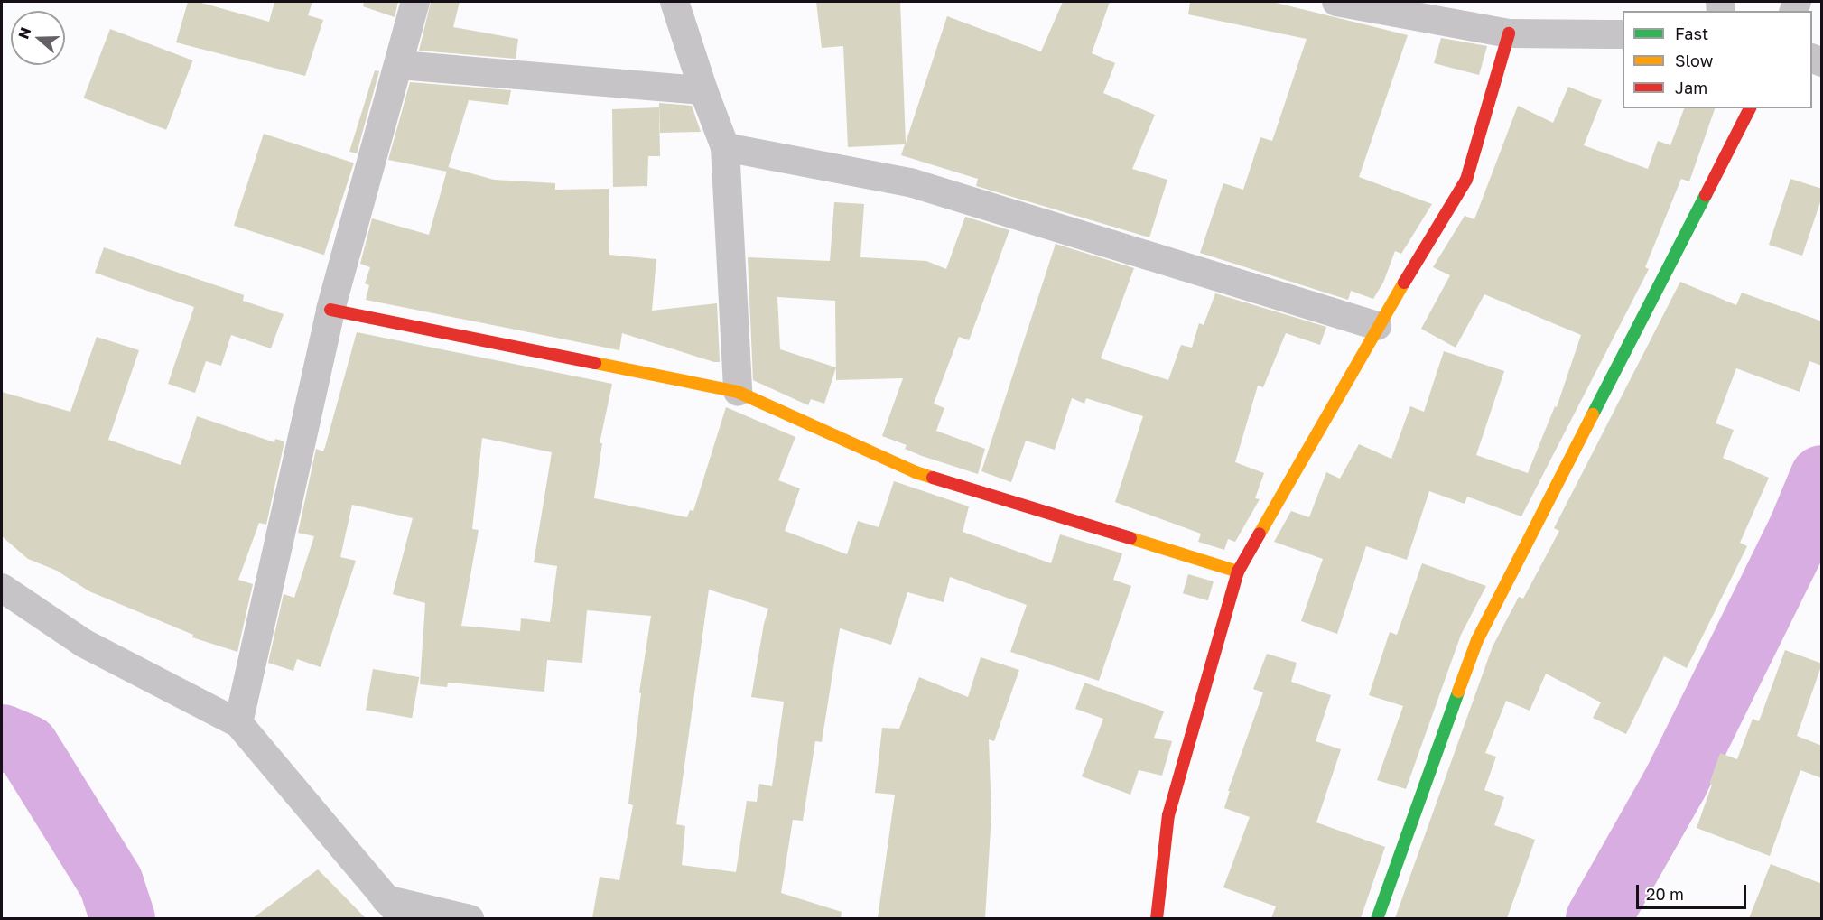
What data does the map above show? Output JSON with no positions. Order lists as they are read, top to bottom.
{
  "legend": ["Fast", "Slow", "Jam"],
  "scale_bar": "20 m",
  "north": "left"
}
